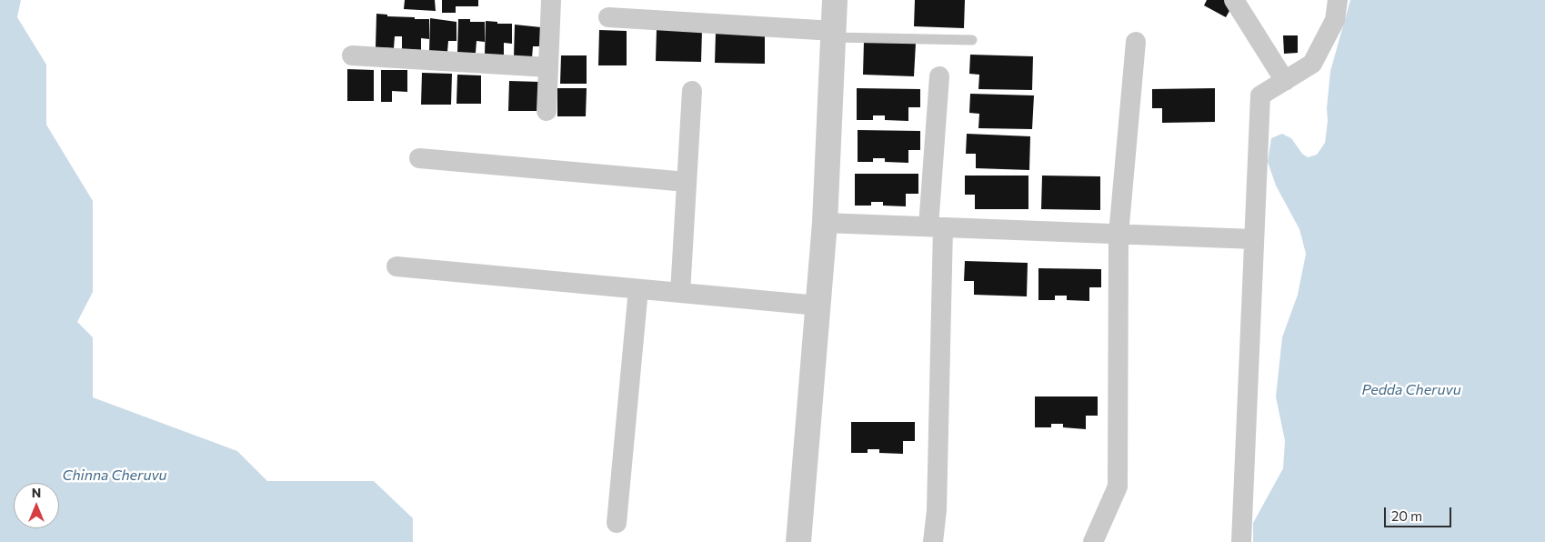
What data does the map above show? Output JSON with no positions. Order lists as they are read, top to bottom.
{
  "water": ["Pedda Cheruvu", "Chinna Cheruvu"],
  "scale_bar": "20 m",
  "north": "top"
}
